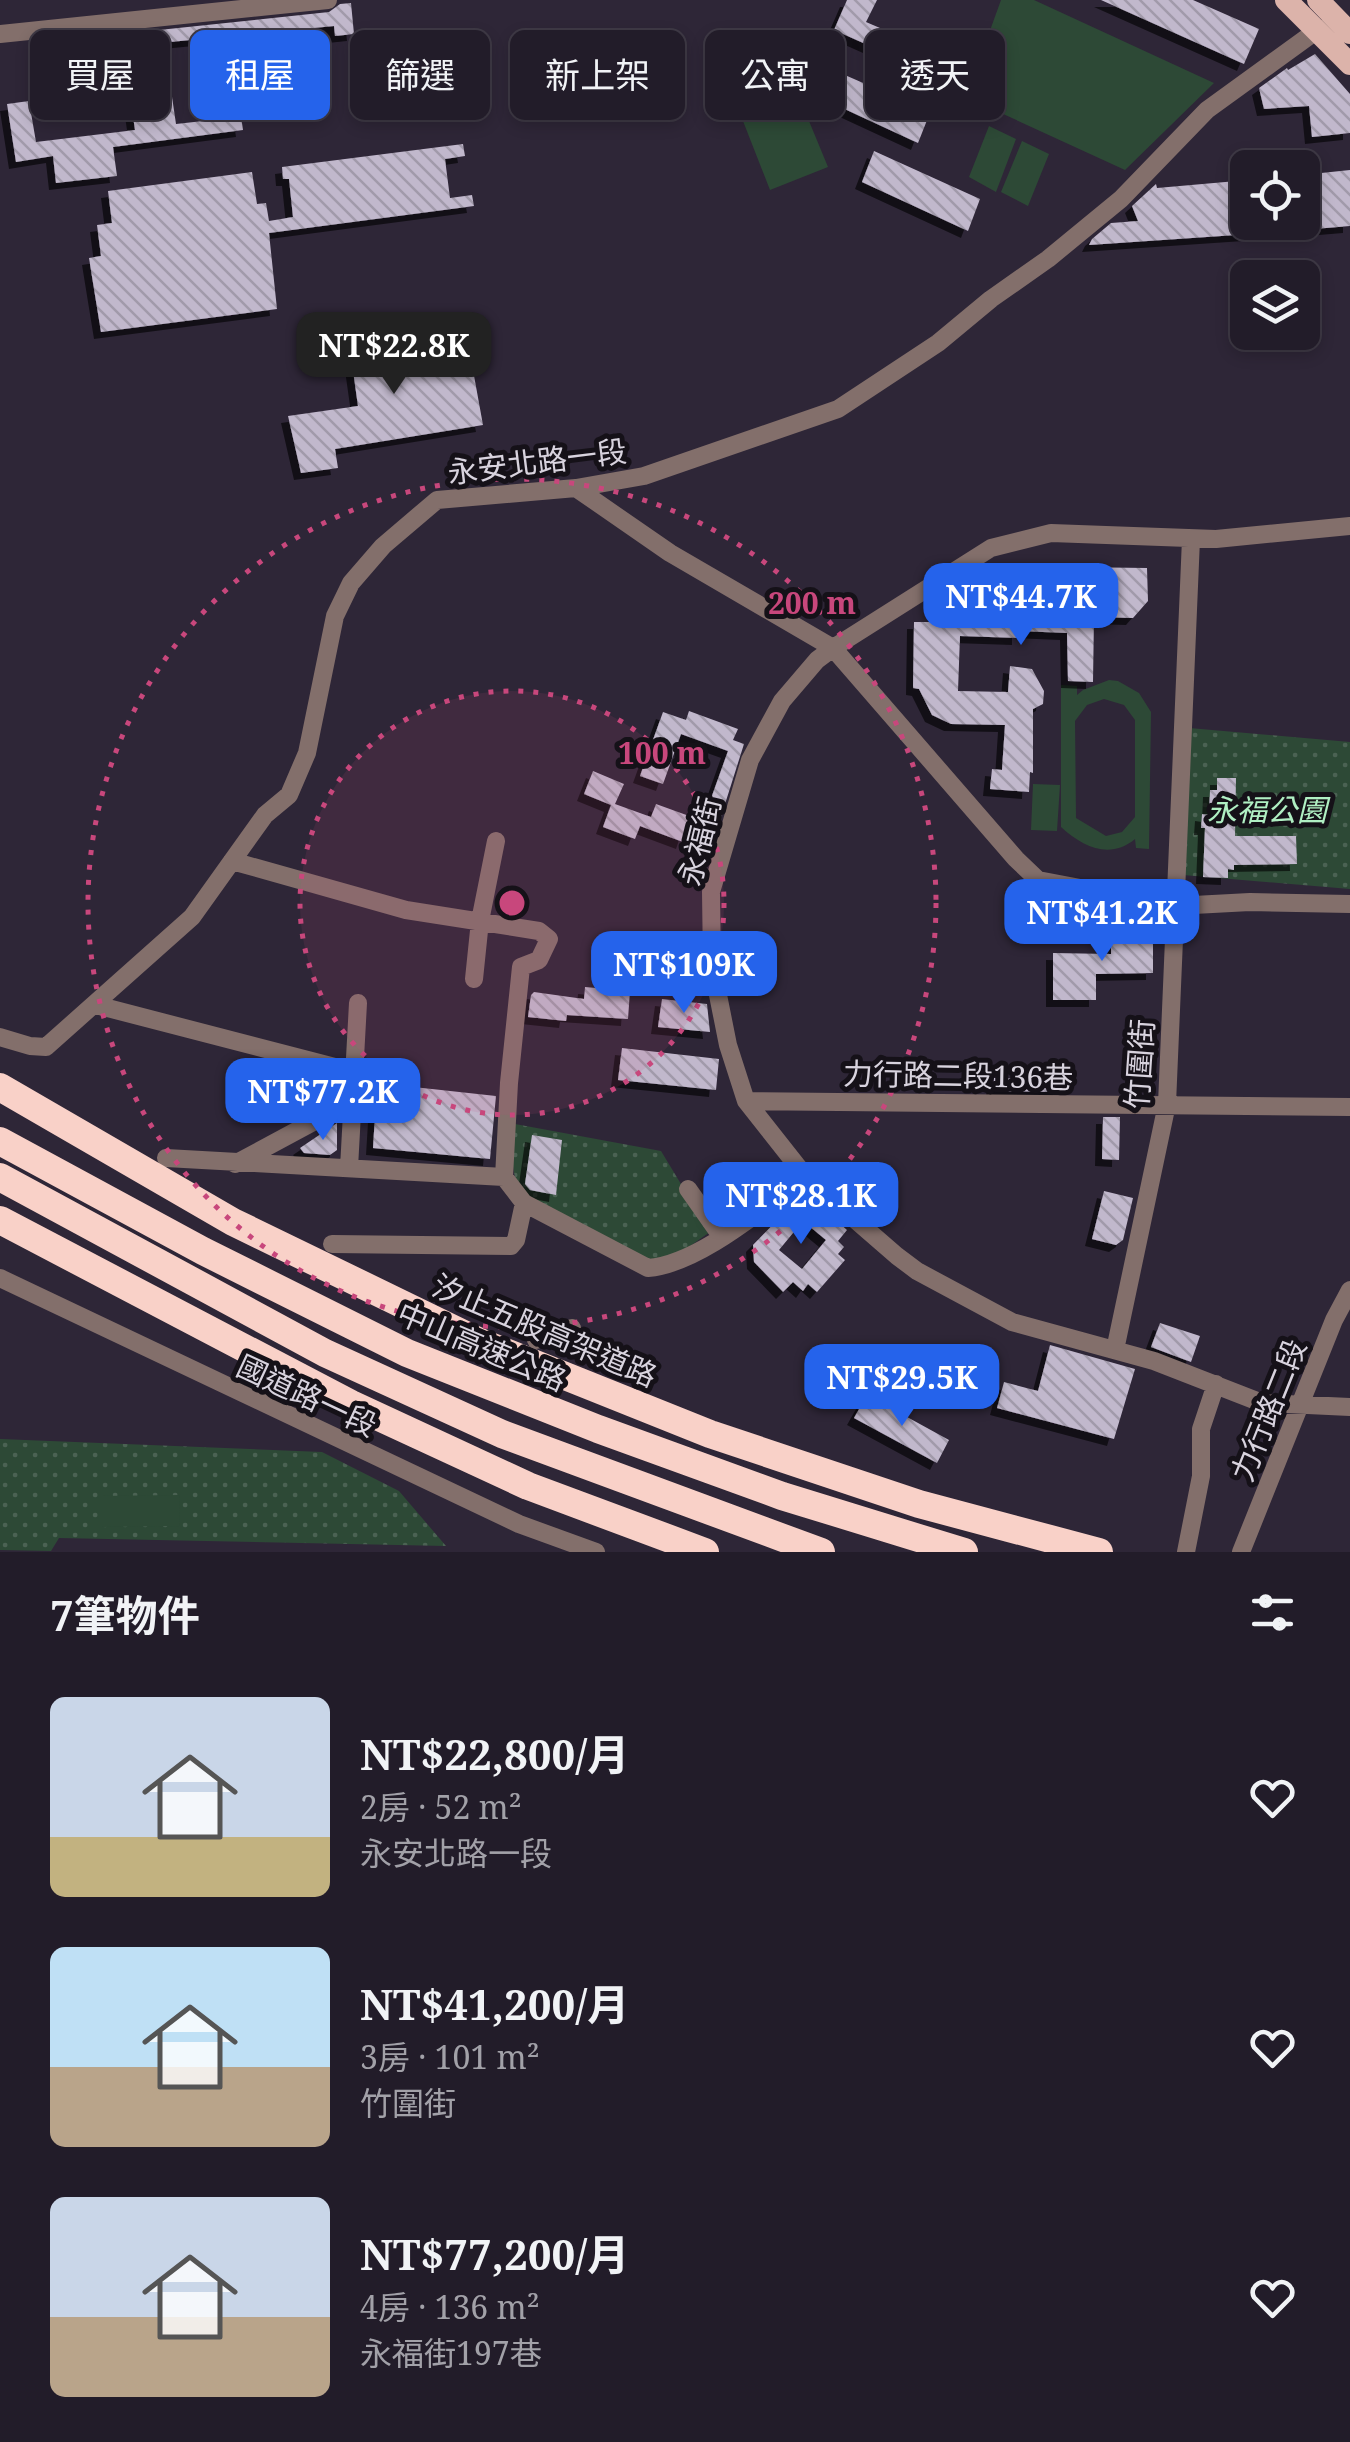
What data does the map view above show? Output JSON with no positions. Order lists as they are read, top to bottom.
{
  "streets": {
    "highway": ["汐止五股高架道路", "中山高速公路"],
    "street": [
      "永安北路一段",
      "永福街",
      "竹圍街",
      "力行路二段136巷",
      "國道路一段",
      "力行路二段"
    ]
  },
  "crossings": [
    ["永福街", "竹圍街"],
    ["永福街", "力行路二段136巷"],
    ["永福街", "力行路二段"],
    ["竹圍街", "力行路二段136巷"]
  ],
  "parks": ["永福公園"],
  "page": {
    "chip": [
      "買屋",
      "租屋",
      "篩選",
      "新上架",
      "公寓",
      "透天"
    ],
    "price": [
      "NT$22.8K",
      "NT$44.7K",
      "NT$41.2K",
      "NT$109K",
      "NT$77.2K",
      "NT$28.1K",
      "NT$29.5K"
    ],
    "heading": "7筆物件",
    "list": [
      {
        "name": "NT$22,800/月",
        "note": "2房 · 52 m² · 永安北路一段"
      },
      {
        "name": "NT$41,200/月",
        "note": "3房 · 101 m² · 竹圍街"
      },
      {
        "name": "NT$77,200/月",
        "note": "4房 · 136 m² · 永福街197巷"
      }
    ]
  },
  "rings": ["200 m", "100 m"]
}
